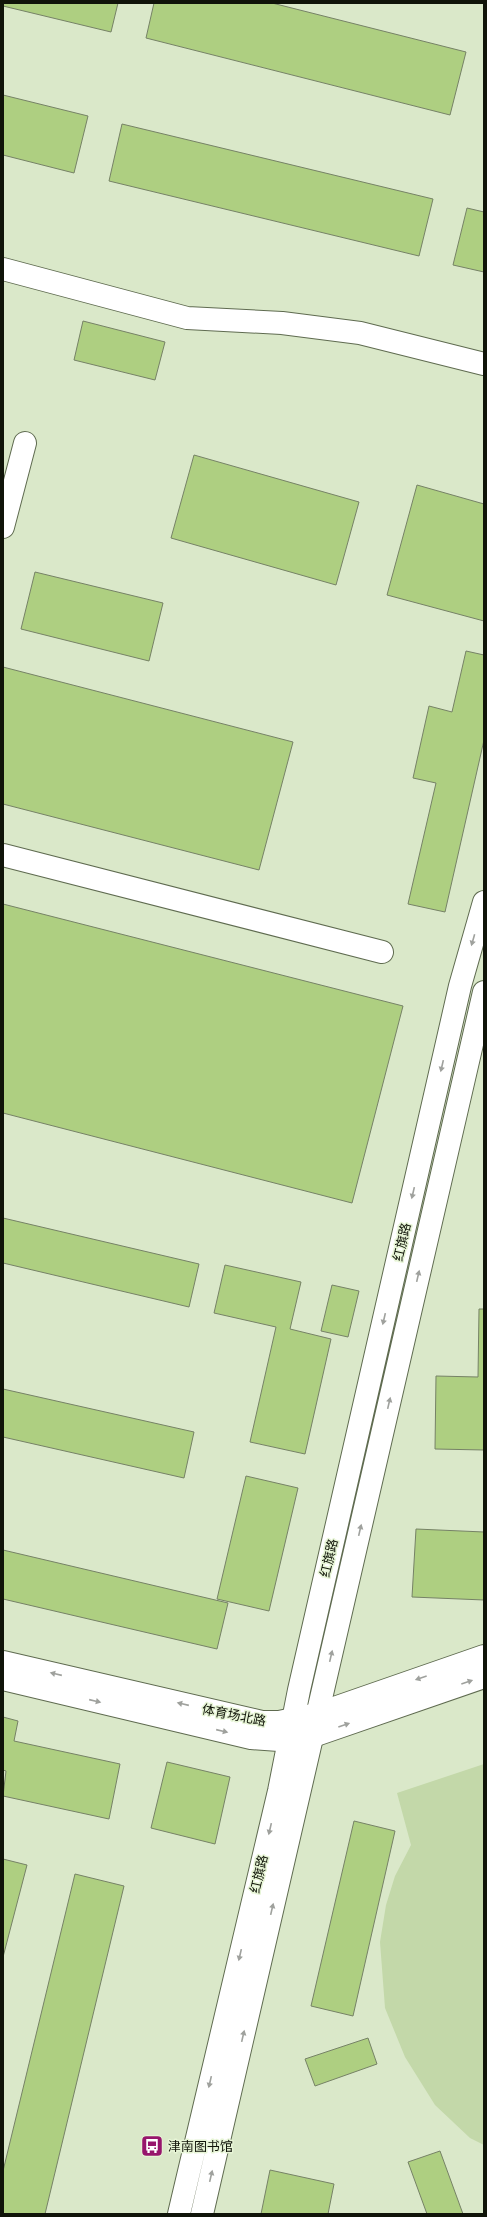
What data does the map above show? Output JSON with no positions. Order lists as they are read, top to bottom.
{
  "streets": {
    "main road": ["红旗路", "体育场北路"]
  },
  "crossings": [
    ["红旗路", "体育场北路"]
  ],
  "places": {
    "bus stop": ["津南图书馆"]
  }
}
